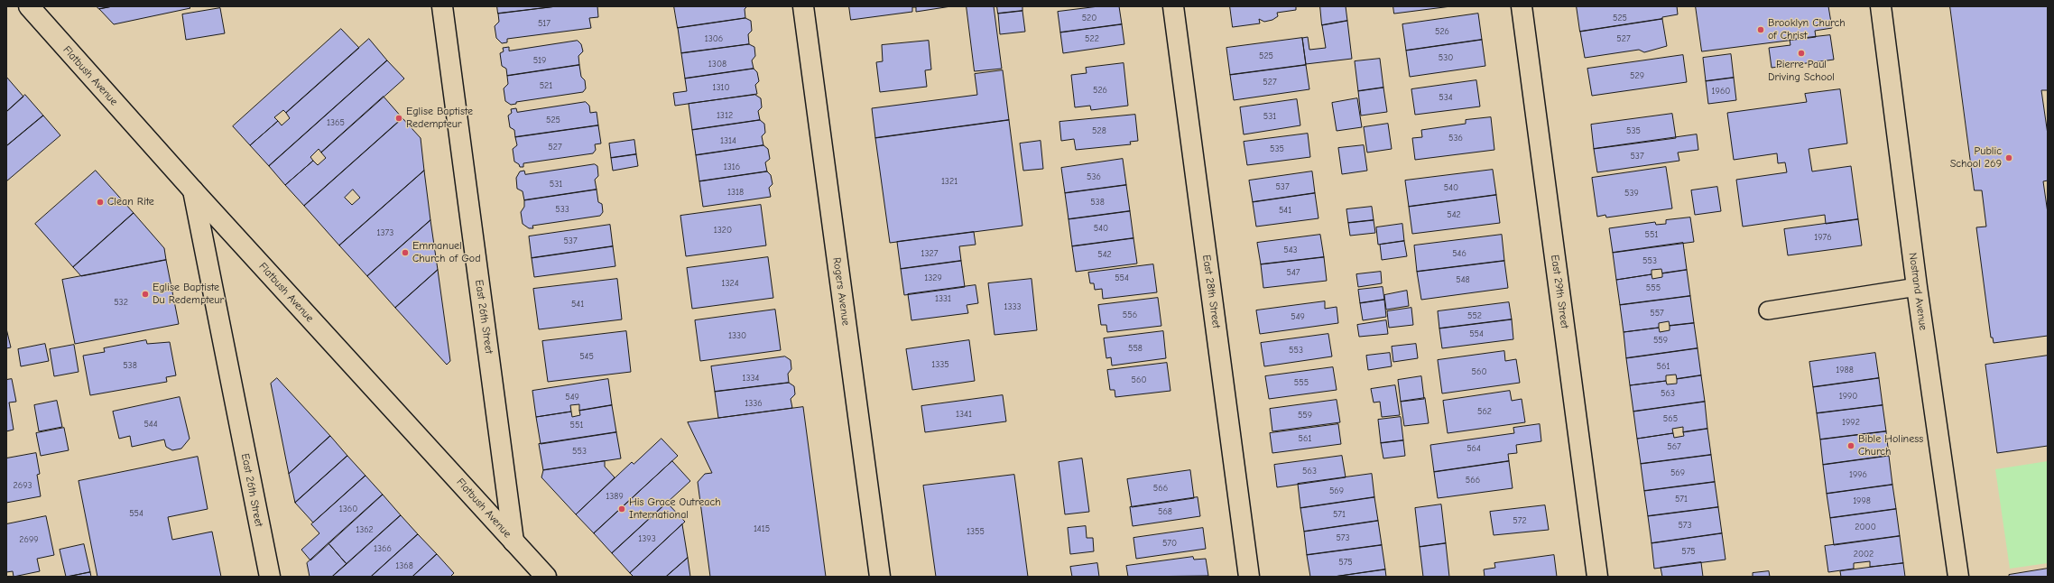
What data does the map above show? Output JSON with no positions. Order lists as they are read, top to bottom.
{
  "streets": {
    "street": [
      "Flatbush Avenue",
      "Rogers Avenue",
      "East 28th Street",
      "East 29th Street",
      "Nostrand Avenue",
      "East 26th Street"
    ]
  },
  "crossings": [
    ["Flatbush Avenue", "East 26th Street"]
  ],
  "places": [
    "Brooklyn Church of Christ",
    "Pierre Paul Driving School",
    "Eglise Baptiste Redempteur",
    "Public School 269",
    "Clean Rite",
    "Emmanuel Church of God",
    "Eglise Baptiste Du Redempteur",
    "Bible Holiness Church",
    "His Grace Outreach International"
  ],
  "house_numbers": [
    "520",
    "525",
    "517",
    "526",
    "1306",
    "522",
    "527",
    "525",
    "530",
    "519",
    "1308",
    "529",
    "527",
    "521",
    "1310",
    "526",
    "1960",
    "534",
    "1312",
    "531",
    "525",
    "1365",
    "528",
    "535",
    "536",
    "1314",
    "527",
    "535",
    "537",
    "1316",
    "536",
    "1321",
    "531",
    "537",
    "540",
    "1318",
    "539",
    "538",
    "533",
    "541",
    "542",
    "540",
    "1320",
    "1373",
    "551",
    "1976",
    "537",
    "543",
    "1327",
    "546",
    "542",
    "553",
    "547",
    "1329",
    "554",
    "548",
    "1324",
    "555",
    "1331",
    "532",
    "541",
    "1333",
    "557",
    "556",
    "552",
    "549",
    "554",
    "1330",
    "559",
    "558",
    "553",
    "545",
    "1335",
    "538",
    "561",
    "1988",
    "560",
    "1334",
    "560",
    "555",
    "563",
    "1990",
    "549",
    "1336",
    "562",
    "1341",
    "559",
    "565",
    "1992",
    "544",
    "551",
    "561",
    "567",
    "564",
    "553",
    "563",
    "569",
    "1996",
    "566",
    "2693",
    "566",
    "569",
    "1389",
    "571",
    "1998",
    "1360",
    "568",
    "554",
    "571",
    "572",
    "573",
    "2000",
    "1415",
    "1362",
    "1355",
    "573",
    "1393",
    "2699",
    "570",
    "1366",
    "575",
    "2002",
    "575",
    "1368"
  ]
}
